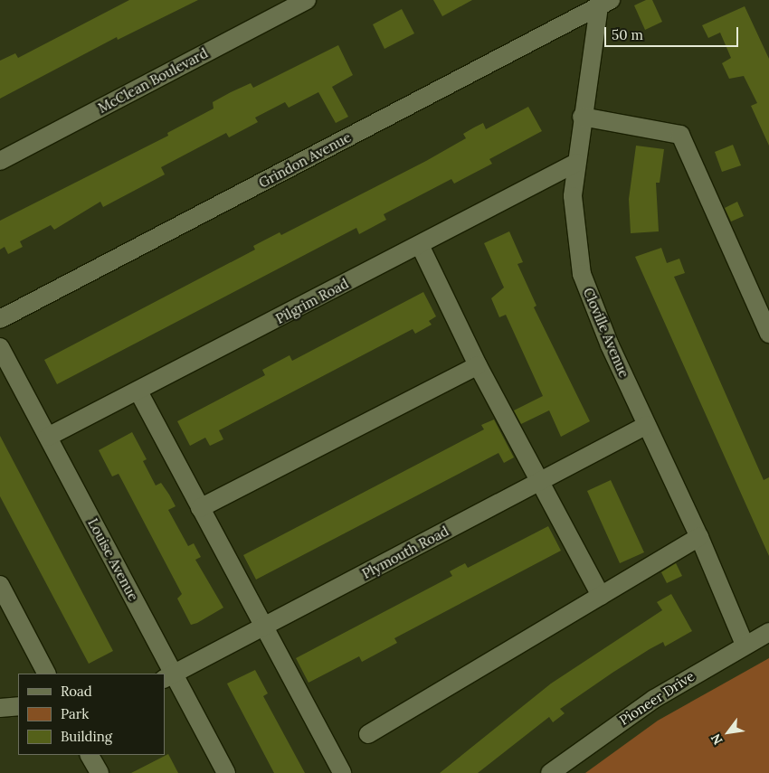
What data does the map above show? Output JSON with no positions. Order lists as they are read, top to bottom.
{
  "streets": {
    "street": [
      "McClean Boulevard",
      "Grindon Avenue",
      "Pilgrim Road",
      "Cloville Avenue",
      "Plymouth Road",
      "Louise Avenue",
      "Pioneer Drive"
    ]
  },
  "crossings": [
    ["Grindon Avenue", "Cloville Avenue"],
    ["Pilgrim Road", "Cloville Avenue"],
    ["Pilgrim Road", "Louise Avenue"],
    ["Cloville Avenue", "Plymouth Road"],
    ["Cloville Avenue", "Pioneer Drive"],
    ["Plymouth Road", "Louise Avenue"]
  ],
  "legend": ["Road", "Park", "Building"],
  "scale_bar": "50 m",
  "north": "bottom left"
}
